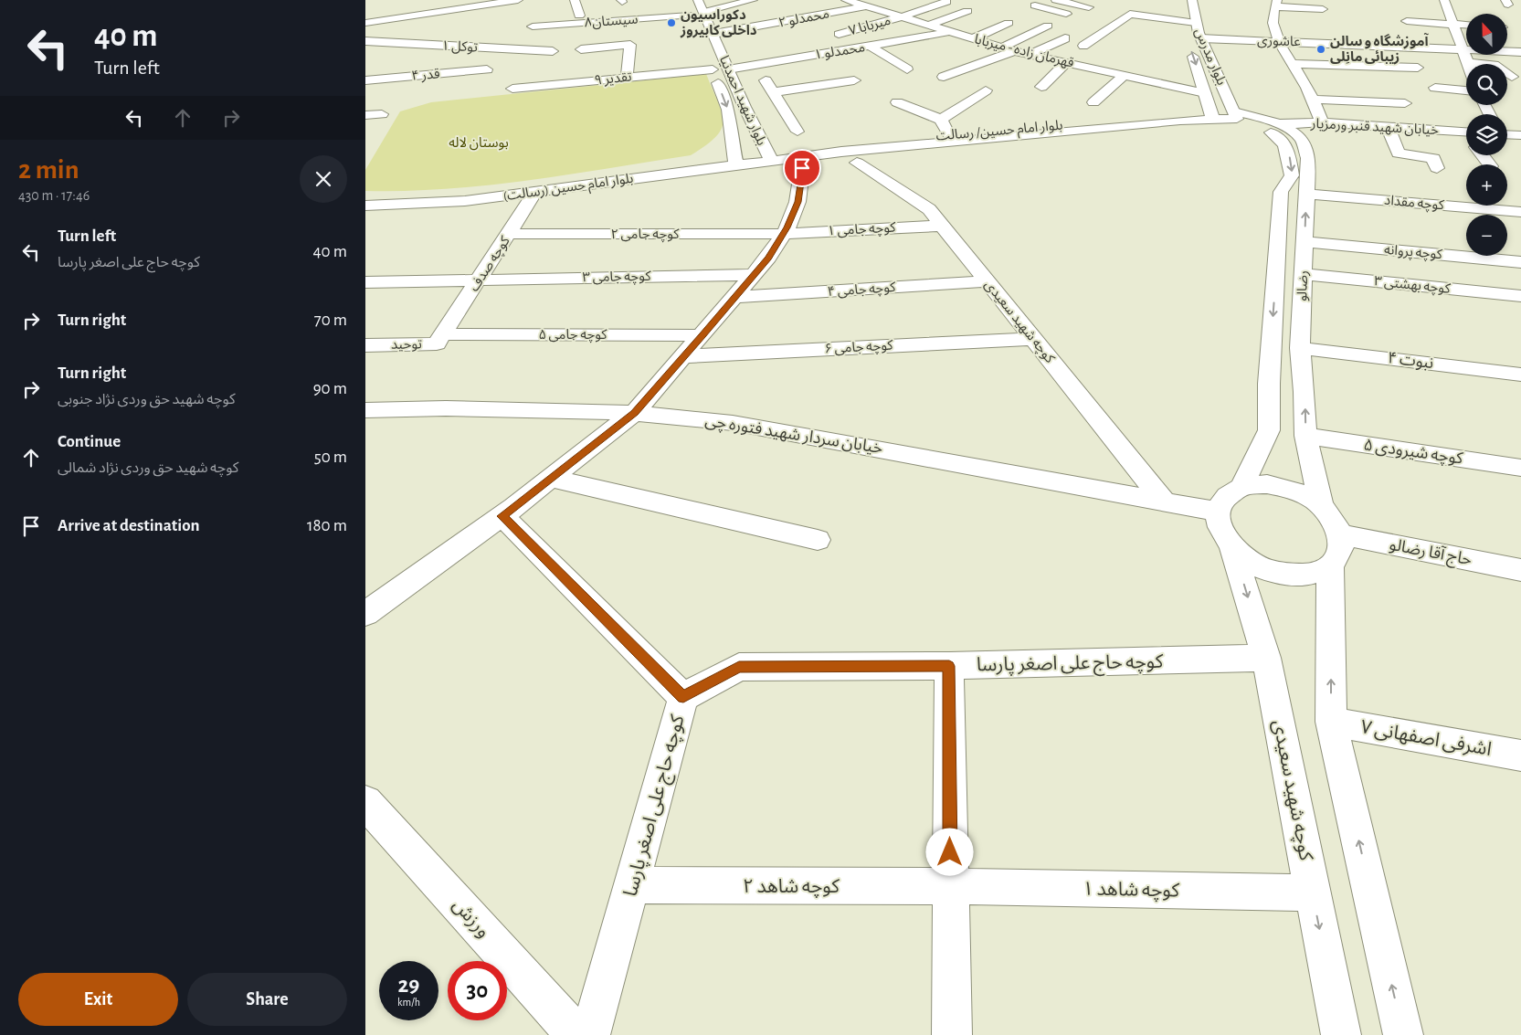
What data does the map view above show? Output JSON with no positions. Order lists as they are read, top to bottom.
{
  "streets": {
    "street": [
      "محمدلو ۲",
      "سیستان۸",
      "میربابا ۷",
      "عاشوری",
      "توکل ۱",
      "محمدلو ۱",
      "قهرمان زاده - میربابا",
      "بلوار مدرس",
      "قدر ۴",
      "۹ تقدیر",
      "بلوار شهید احمدنیا",
      "خیابان شهید قنبر ورمزیار",
      "بلوار امام حسین/ رسالت",
      "بلوار امام حسین (رسالت)",
      "کوچه مقداد",
      "کوچه جامی ۱",
      "کوچه جامی ۲",
      "کوچه پروانه",
      "کوچه صدف",
      "کوچه جامی ۳",
      "کوچه بهشتی ۳",
      "رضالو",
      "کوچه جامی ۴",
      "کوچه شهید سعیدی",
      "کوچه جامی ۵",
      "توحید",
      "کوچه جامی ۶",
      "نبوت ۴",
      "خیابان سردار شهید فتوره چی",
      "کوچه شیرودی ۵",
      "حاج آقا رضالو",
      "کوچه حاج علی اصغر پارسا",
      "اشرفی اصفهانی ۷",
      "کوچه شاهد ۲",
      "کوچه شاهد ۱",
      "ورزش"
    ]
  },
  "crossings": [
    ["محمدلو ۲", "قهرمان زاده - میربابا"],
    ["محمدلو ۲", "بلوار شهید احمدنیا"],
    ["میربابا ۷", "قهرمان زاده - میربابا"],
    ["عاشوری", "بلوار مدرس"],
    ["محمدلو ۱", "قهرمان زاده - میربابا"],
    ["محمدلو ۱", "بلوار شهید احمدنیا"],
    ["قهرمان زاده - میربابا", "بلوار مدرس"],
    ["بلوار مدرس", "بلوار امام حسین/ رسالت"],
    ["بلوار مدرس", "رضالو"],
    ["۹ تقدیر", "بلوار شهید احمدنیا"],
    ["بلوار شهید احمدنیا", "بلوار امام حسین/ رسالت"],
    ["بلوار شهید احمدنیا", "بلوار امام حسین (رسالت)"],
    ["خیابان شهید قنبر ورمزیار", "رضالو"],
    ["بلوار امام حسین/ رسالت", "بلوار امام حسین (رسالت)"],
    ["بلوار امام حسین/ رسالت", "رضالو"],
    ["بلوار امام حسین (رسالت)", "کوچه صدف"],
    ["کوچه مقداد", "رضالو"],
    ["کوچه جامی ۱", "کوچه جامی ۲"],
    ["کوچه جامی ۱", "کوچه شهید سعیدی"],
    ["کوچه جامی ۲", "کوچه صدف"],
    ["کوچه پروانه", "رضالو"],
    ["کوچه صدف", "کوچه جامی ۳"],
    ["کوچه صدف", "کوچه جامی ۵"],
    ["کوچه صدف", "توحید"],
    ["کوچه بهشتی ۳", "رضالو"],
    ["رضالو", "کوچه شهید سعیدی"],
    ["رضالو", "نبوت ۴"],
    ["رضالو", "خیابان سردار شهید فتوره چی"],
    ["رضالو", "کوچه شیرودی ۵"],
    ["رضالو", "حاج آقا رضالو"],
    ["کوچه جامی ۴", "کوچه شهید سعیدی"],
    ["کوچه شهید سعیدی", "کوچه جامی ۶"],
    ["کوچه شهید سعیدی", "خیابان سردار شهید فتوره چی"],
    ["کوچه شهید سعیدی", "حاج آقا رضالو"],
    ["کوچه شهید سعیدی", "کوچه حاج علی اصغر پارسا"],
    ["کوچه شهید سعیدی", "کوچه شاهد ۱"],
    ["کوچه جامی ۵", "توحید"],
    ["خیابان سردار شهید فتوره چی", "حاج آقا رضالو"],
    ["کوچه حاج علی اصغر پارسا", "کوچه شاهد ۲"],
    ["کوچه شاهد ۲", "کوچه شاهد ۱"]
  ],
  "parks": ["بوستان لاله"],
  "places": ["دکوراسیون داخلی کابیروز", "آموزشگاه و سالن زیبائی مانِلی"],
  "north": "top",
  "page": {
    "turn": ["40 m", "Turn left"],
    "map_buttons": ["+", "−"],
    "heading": ["2 min", "430 m · 17:46"],
    "list": [
      {
        "name": "Turn left",
        "note": "کوچه حاج علی اصغر پارسا",
        "value": "40 m"
      },
      {
        "name": "Turn right",
        "value": "70 m"
      },
      {
        "name": "Turn right",
        "note": "کوچه شهید حق وردی نژاد جنوبی",
        "value": "90 m"
      },
      {
        "name": "Continue",
        "note": "کوچه شهید حق وردی نژاد شمالی",
        "value": "50 m"
      },
      {
        "name": "Arrive at destination",
        "value": "180 m"
      }
    ],
    "speed": "29 km/h",
    "limit": "30",
    "buttons": ["Exit", "Share"]
  }
}
